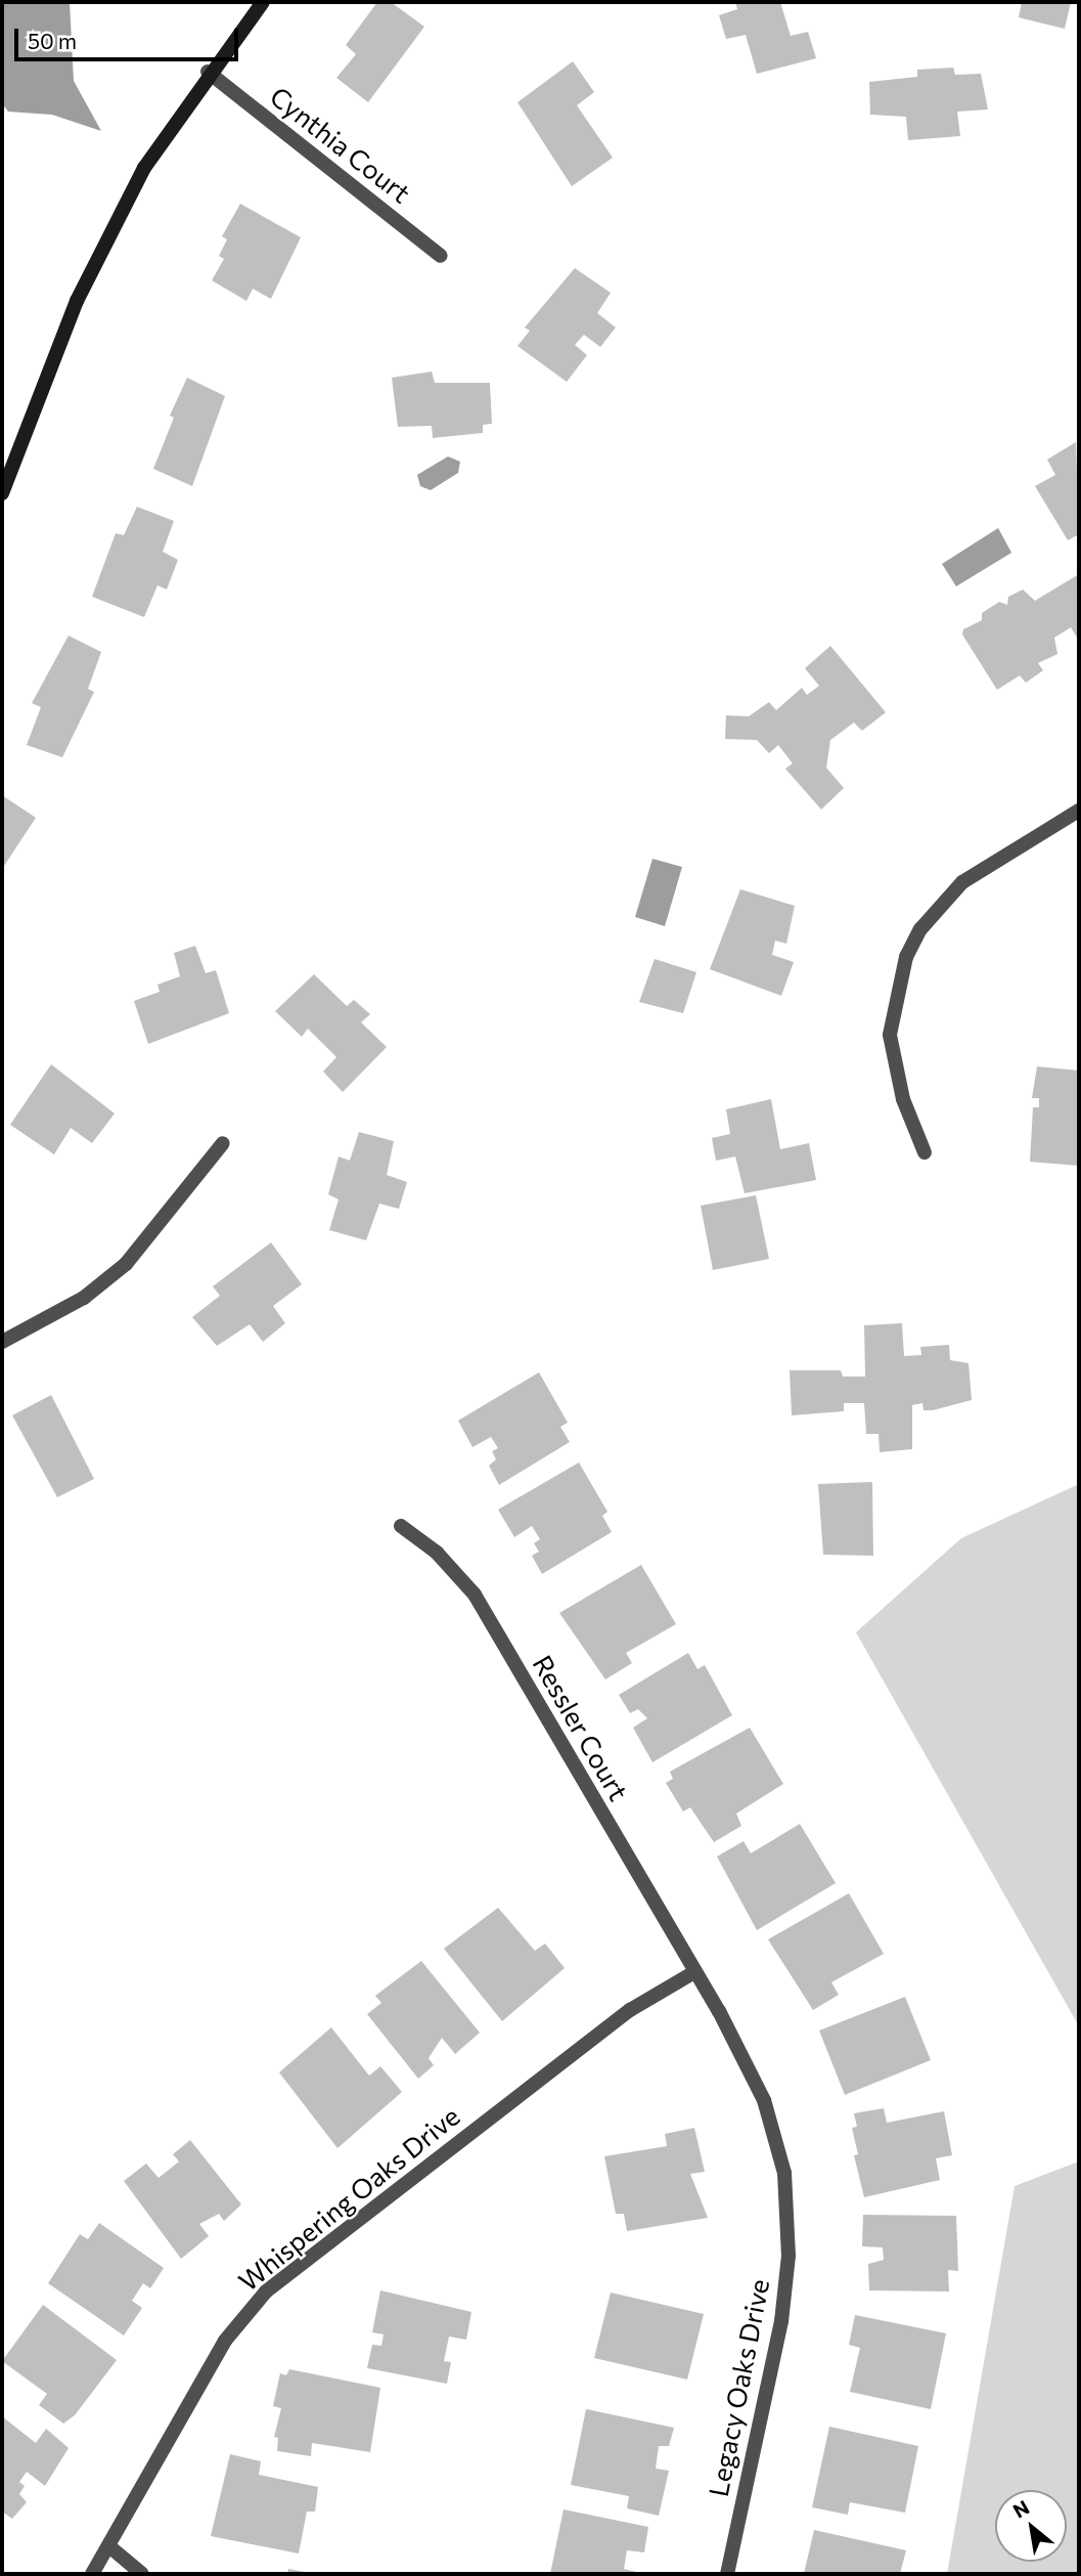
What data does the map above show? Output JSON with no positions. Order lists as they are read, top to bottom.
{
  "streets": {
    "street": [
      "Cynthia Court",
      "Ressler Court",
      "Whispering Oaks Drive",
      "Legacy Oaks Drive"
    ]
  },
  "crossings": [
    ["Ressler Court", "Whispering Oaks Drive"],
    ["Ressler Court", "Legacy Oaks Drive"],
    ["Whispering Oaks Drive", "Legacy Oaks Drive"]
  ],
  "scale_bar": "50 m",
  "north": "top left"
}
